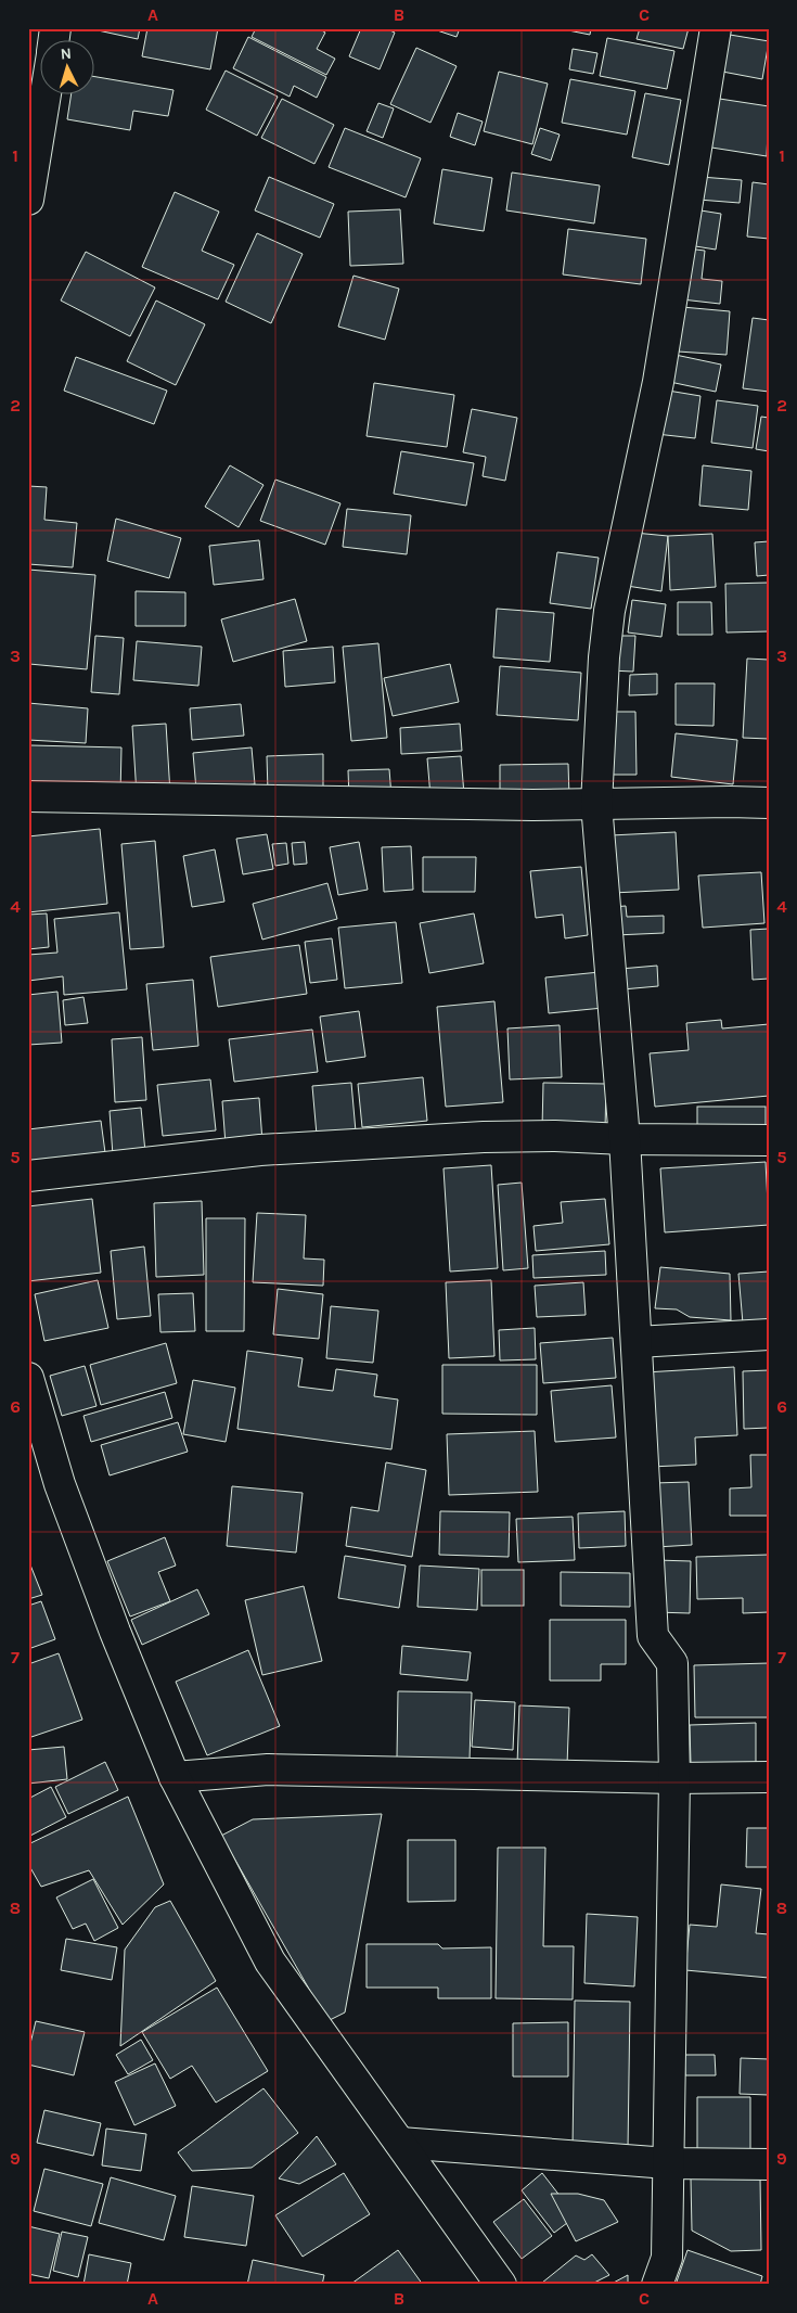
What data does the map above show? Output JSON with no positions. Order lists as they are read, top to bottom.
{
  "north": "top",
  "grid": {
    "columns": ["A", "B", "C"],
    "rows": [
      "1",
      "2",
      "3",
      "4",
      "5",
      "6",
      "7",
      "8",
      "9"
    ]
  }
}
